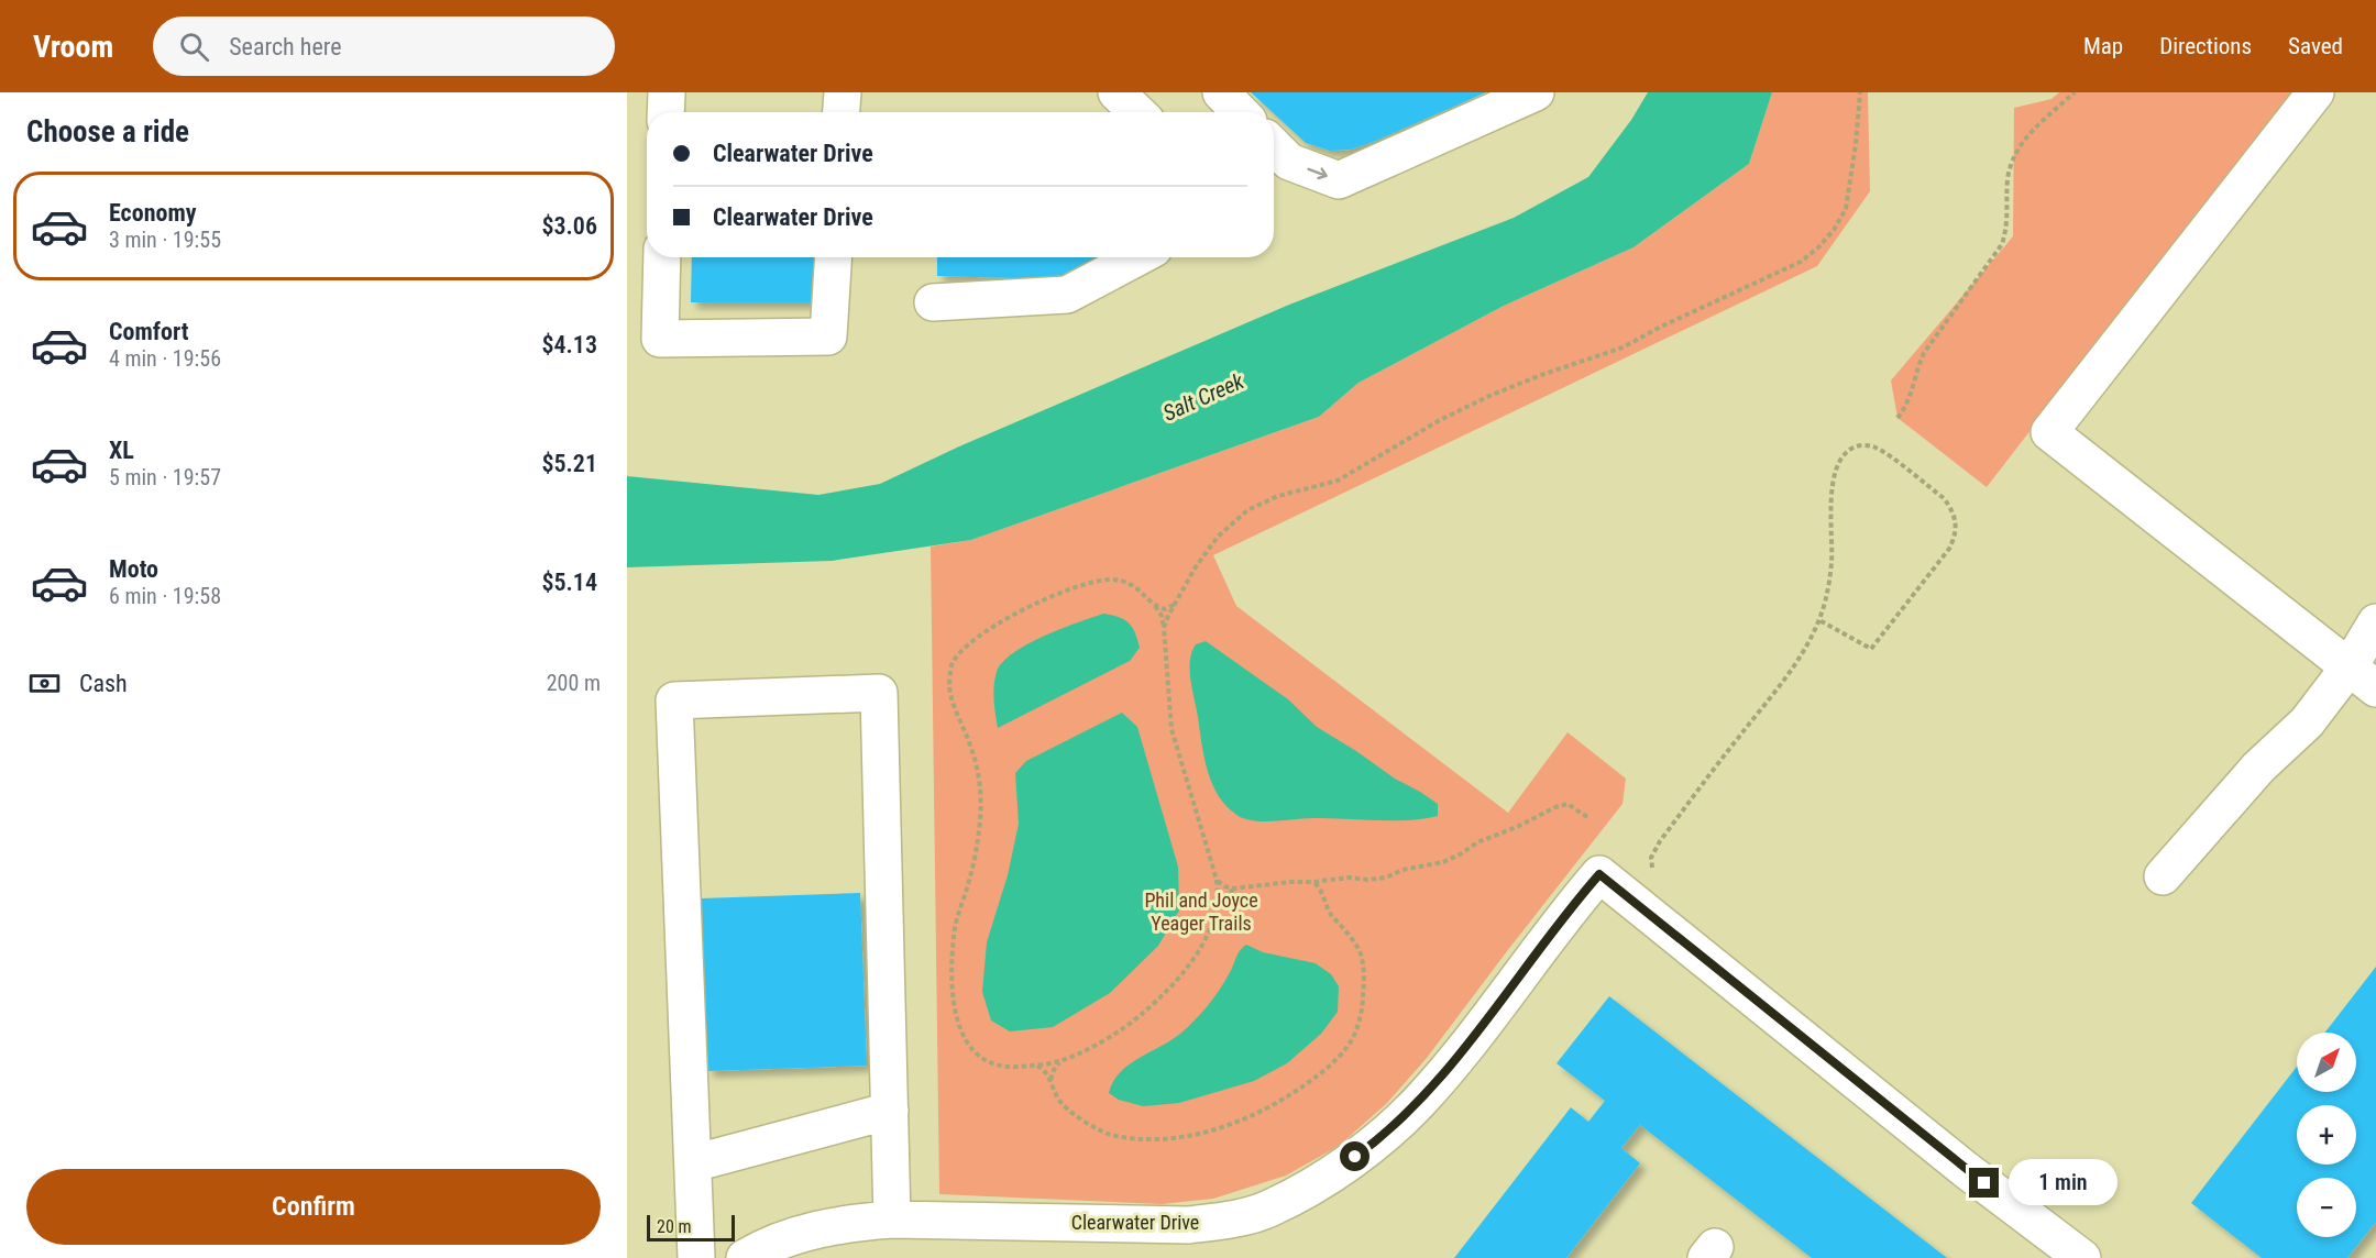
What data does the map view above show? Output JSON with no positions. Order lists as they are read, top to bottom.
{
  "streets": {
    "street": ["Clearwater Drive"]
  },
  "water": ["Salt Creek"],
  "parks": ["Phil and Joyce Yeager Trails"],
  "scale_bar": "20 m",
  "north": "top right",
  "page": {
    "header": "Vroom",
    "search": "Search here",
    "nav": ["Map", "Directions", "Saved"],
    "heading": "Choose a ride",
    "banner": ["Clearwater Drive", "Clearwater Drive"],
    "list": [
      {
        "name": "Economy",
        "note": "3 min · 19:55",
        "value": "$3.06"
      },
      {
        "name": "Comfort",
        "note": "4 min · 19:56",
        "value": "$4.13"
      },
      {
        "name": "XL",
        "note": "5 min · 19:57",
        "value": "$5.21"
      },
      {
        "name": "Moto",
        "note": "6 min · 19:58",
        "value": "$5.14"
      }
    ],
    "pay": ["Cash", "200 m"],
    "map_buttons": ["+", "−"],
    "buttons": "Confirm",
    "bubble": "1 min",
    "scale": "20 m"
  }
}
